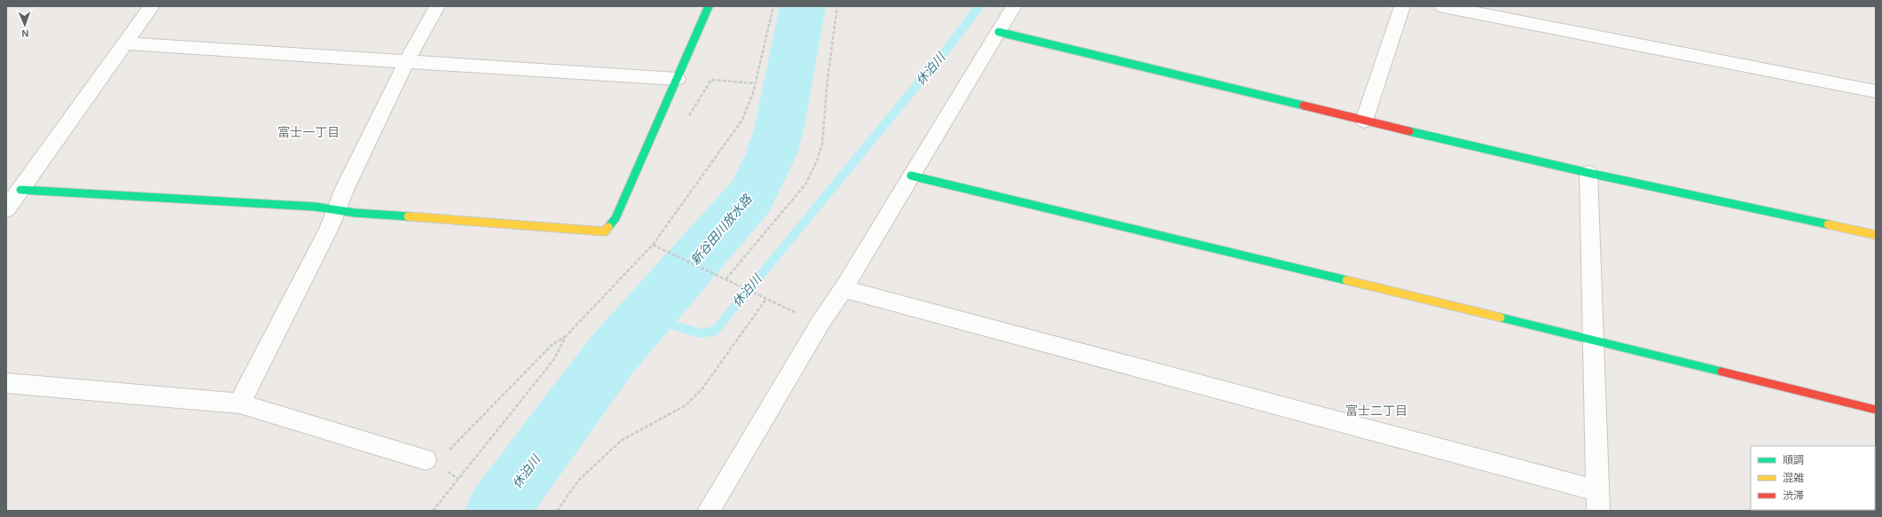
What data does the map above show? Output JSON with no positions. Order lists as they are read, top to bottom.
{
  "districts": ["富士一丁目", "富士二丁目"],
  "water": ["休泊川", "新谷田川放水路"],
  "legend": ["順調", "混雑", "渋滞"],
  "north": "bottom"
}
